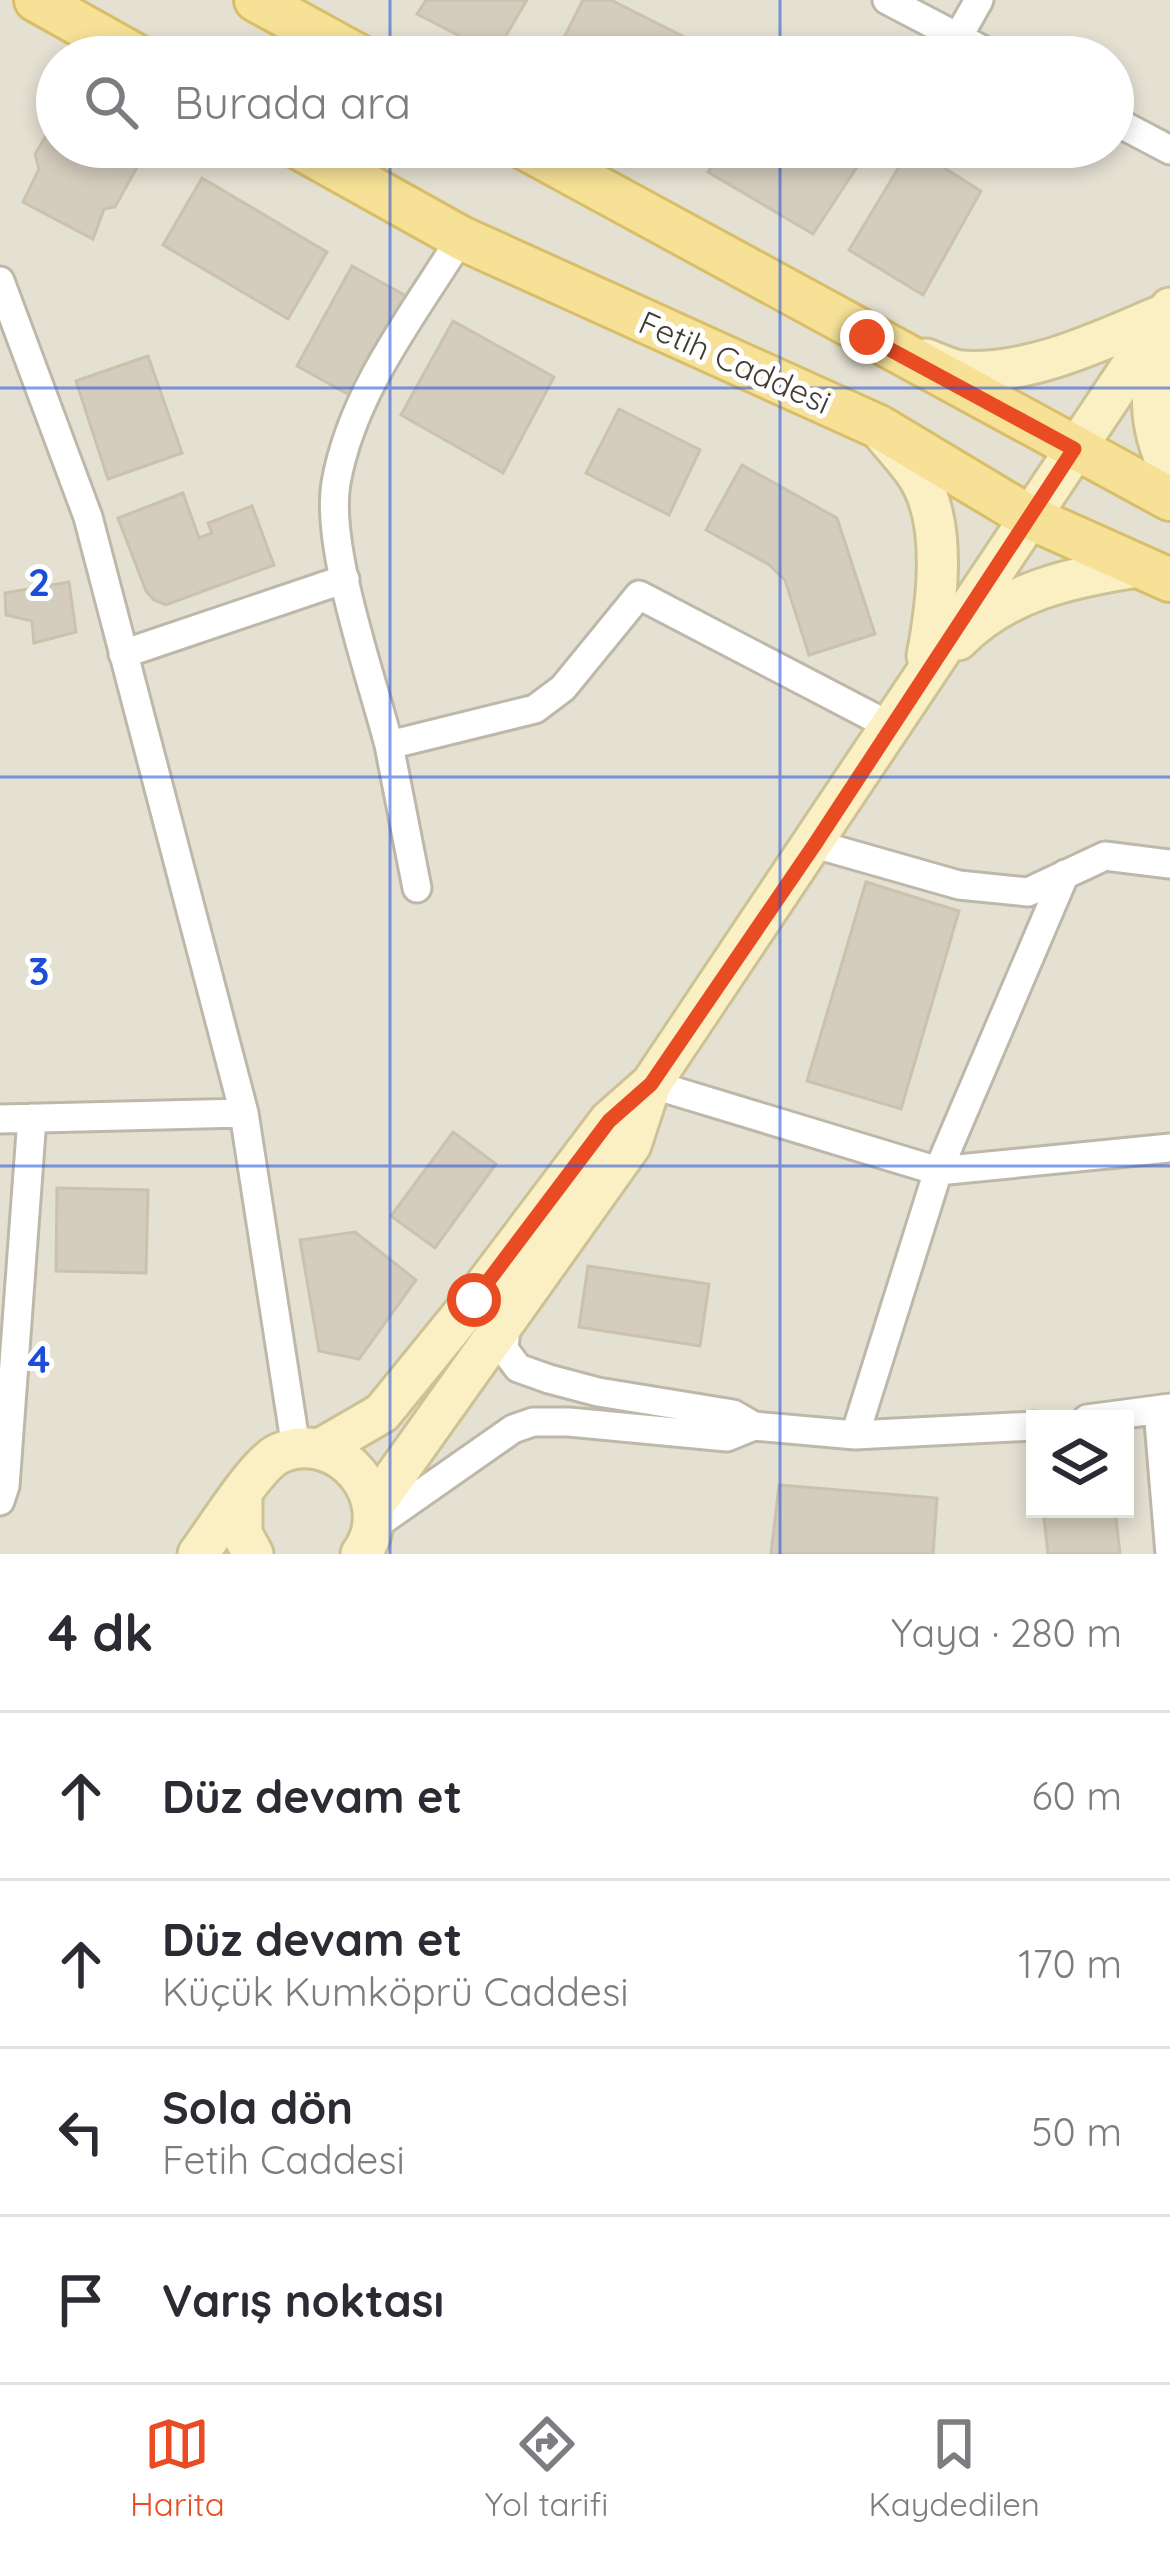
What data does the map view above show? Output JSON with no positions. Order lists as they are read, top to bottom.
{
  "streets": {
    "main road": ["Fetih Caddesi"]
  },
  "page": {
    "search": "Burada ara",
    "heading": ["4 dk", "Yaya · 280 m"],
    "list": [
      ["Düz devam et", "60 m"],
      ["Düz devam et", "Küçük Kumköprü Caddesi", "170 m"],
      ["Sola dön", "Fetih Caddesi", "50 m"],
      "Varış noktası"
    ],
    "nav": ["Harita", "Yol tarifi", "Kaydedilen"]
  },
  "grid": {
    "rows": ["2", "3", "4"]
  }
}
